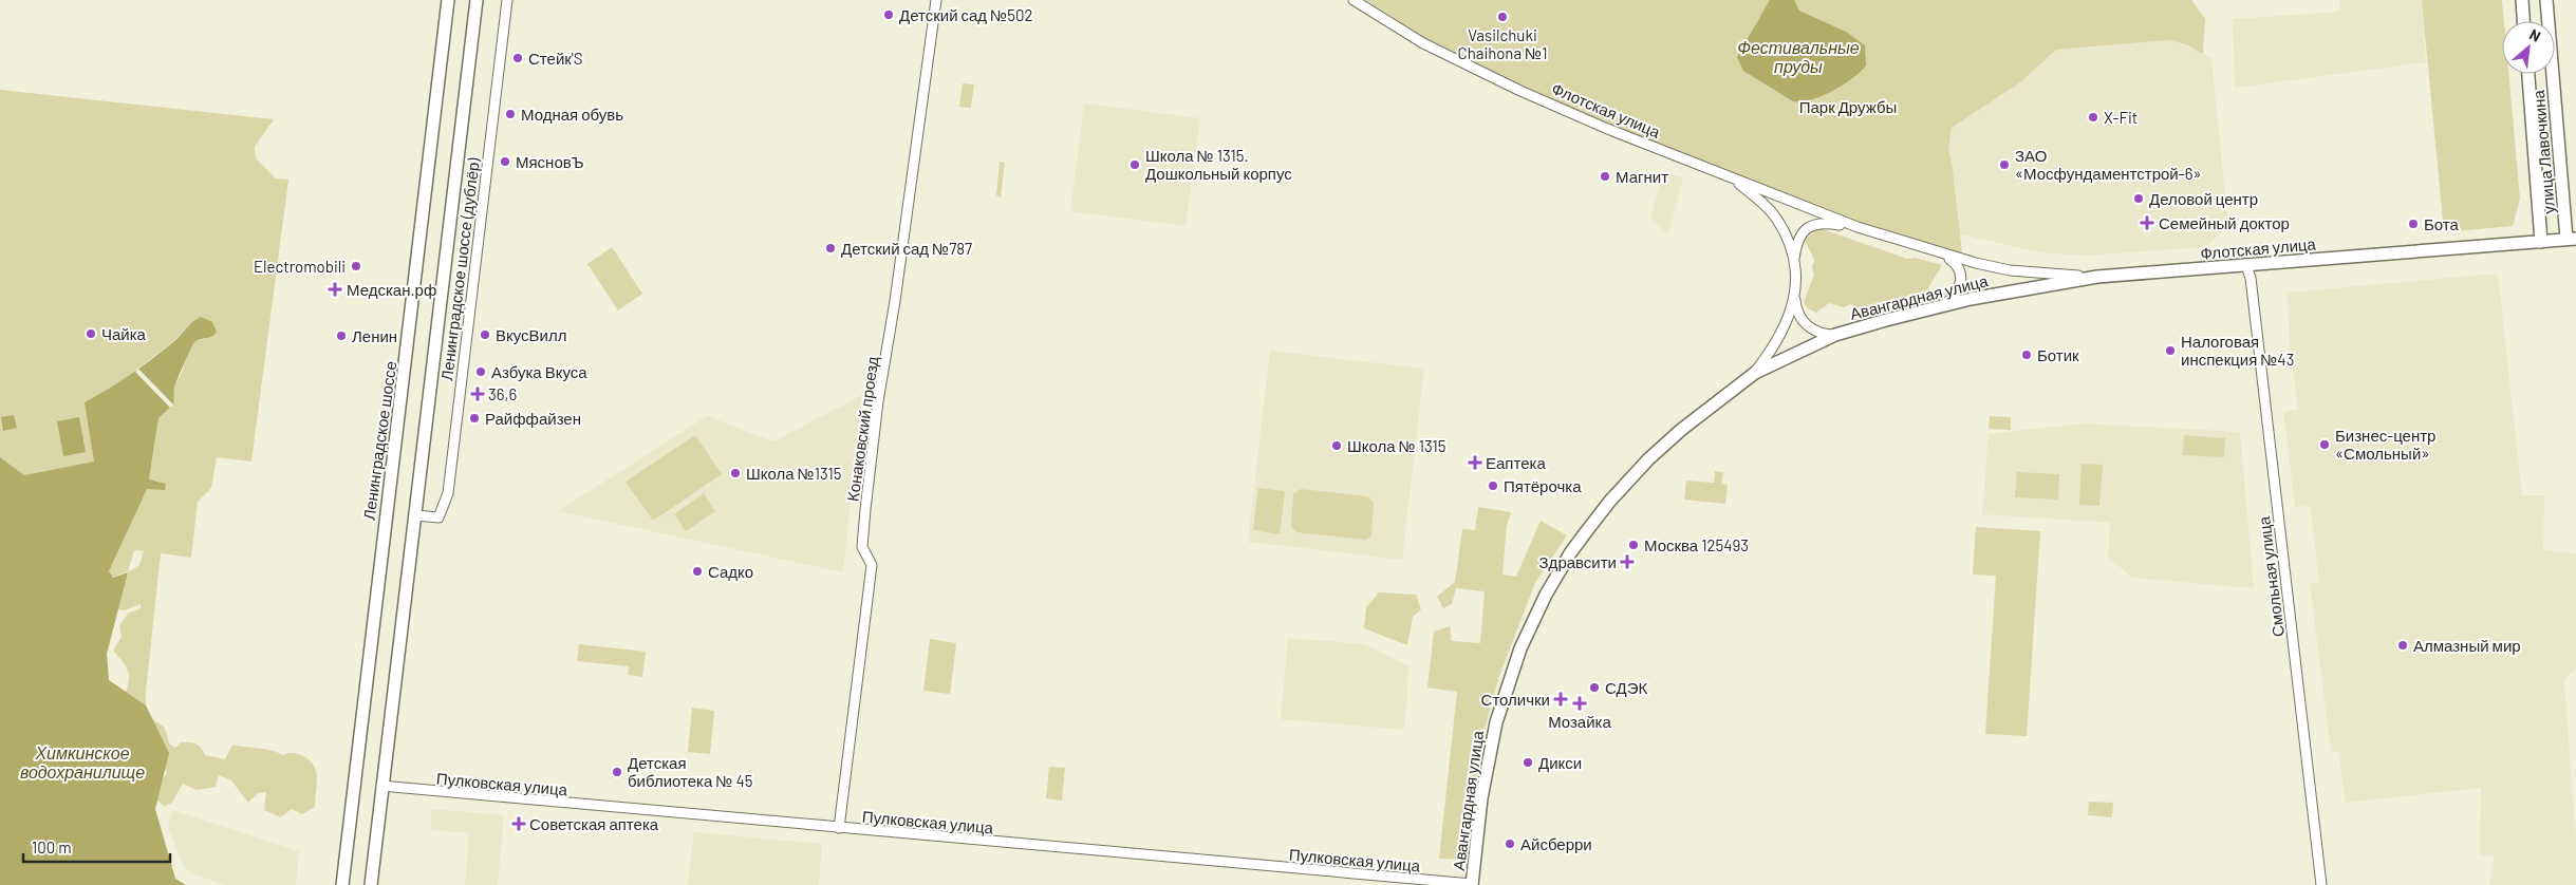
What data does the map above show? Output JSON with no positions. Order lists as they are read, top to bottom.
{
  "streets": {
    "main road": [
      "Флотская улица",
      "улица Лавочкина",
      "Авангардная улица",
      "Ленинградское шоссе"
    ],
    "street": [
      "Ленинградское шоссе (дублёр)",
      "Конаковский проезд",
      "Смольная улица",
      "Пулковская улица"
    ]
  },
  "crossings": [
    ["Флотская улица", "улица Лавочкина"],
    ["Флотская улица", "Авангардная улица"],
    ["Флотская улица", "Смольная улица"],
    ["Авангардная улица", "Пулковская улица"],
    ["Конаковский проезд", "Пулковская улица"]
  ],
  "water": ["Фестивальные пруды", "Химкинское водохранилище"],
  "parks": ["Парк Дружбы"],
  "places": {
    "other": [
      "Детский сад №502",
      "Vasilchuki Chaihona №1",
      "Стейк'S",
      "Модная обувь",
      "X-Fit",
      "МясновЪ",
      "Школа № 1315. Дошкольный корпус",
      "ЗАО «Мосфундаментстрой-6»",
      "Магнит",
      "Деловой центр",
      "Бота",
      "Детский сад №787",
      "Electromobili",
      "Чайка",
      "ВкусВилл",
      "Ленин",
      "Налоговая инспекция №43",
      "Ботик",
      "Азбука Вкуса",
      "Райффайзен",
      "Бизнес-центр «Смольный»",
      "Школа № 1315",
      "Школа №1315",
      "Пятёрочка",
      "Москва 125493",
      "Садко",
      "Алмазный мир",
      "СДЭК",
      "Дикси",
      "Детская библиотека № 45",
      "Айсберри"
    ],
    "health": [
      "Семейный доктор",
      "Медскан.рф",
      "36,6",
      "Еаптека",
      "Здравсити",
      "Столички",
      "Мозайка",
      "Советская аптека"
    ]
  },
  "scale_bar": "100 m",
  "north": "top right"
}
